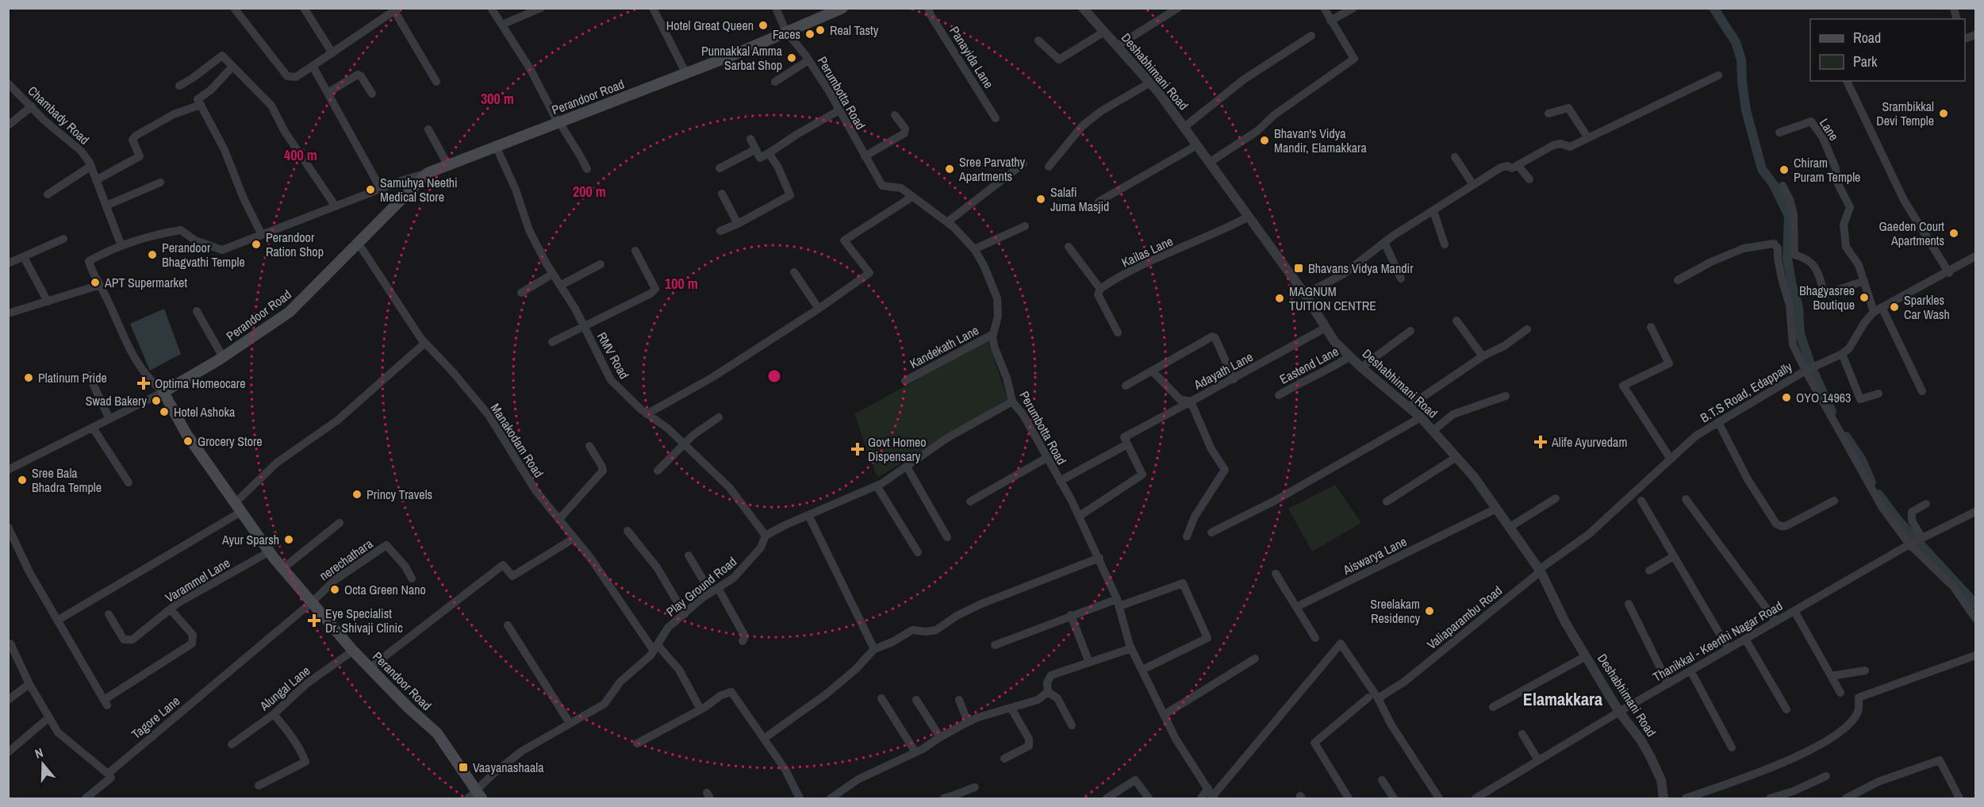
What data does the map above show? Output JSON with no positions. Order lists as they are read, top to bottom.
{
  "streets": {
    "main road": ["Perandoor Road"],
    "street": [
      "Panayida Lane",
      "Deshabhimani Road",
      "Perumbotta Road",
      "Chambady Road",
      "Lane",
      "Kailas Lane",
      "Kandekath Lane",
      "RMV Road",
      "Eastend Lane",
      "Adayath Lane",
      "B.T.S Road, Edappally",
      "Manakodam Road",
      "Aiswarya Lane",
      "nerechathara",
      "Varammel Lane",
      "Play Ground Road",
      "Valiaparambu Road",
      "Thanikkal - Keerthi Nagar Road",
      "Alungal Lane",
      "Tagore Lane"
    ]
  },
  "crossings": [
    ["Deshabhimani Road", "Kailas Lane"],
    ["Deshabhimani Road", "Eastend Lane"],
    ["Deshabhimani Road", "Adayath Lane"],
    ["Deshabhimani Road", "B.T.S Road, Edappally"],
    ["Deshabhimani Road", "Aiswarya Lane"],
    ["Deshabhimani Road", "Valiaparambu Road"],
    ["Deshabhimani Road", "Thanikkal - Keerthi Nagar Road"],
    ["Perumbotta Road", "Perandoor Road"],
    ["Perumbotta Road", "Kandekath Lane"],
    ["Perandoor Road", "RMV Road"],
    ["Perandoor Road", "Manakodam Road"],
    ["Perandoor Road", "nerechathara"],
    ["Perandoor Road", "Varammel Lane"],
    ["Perandoor Road", "Play Ground Road"],
    ["Perandoor Road", "Alungal Lane"],
    ["Perandoor Road", "Tagore Lane"],
    ["Lane", "B.T.S Road, Edappally"],
    ["RMV Road", "Play Ground Road"],
    ["B.T.S Road, Edappally", "Valiaparambu Road"],
    ["Manakodam Road", "Play Ground Road"],
    ["nerechathara", "Tagore Lane"]
  ],
  "districts": ["Elamakkara"],
  "places": {
    "other": [
      "Hotel Great Queen",
      "Real Tasty",
      "Faces",
      "Punnakkal Amma Sarbat Shop",
      "Srambikkal Devi Temple",
      "Bhavan's Vidya Mandir, Elamakkara",
      "Sree Parvathy Apartments",
      "Chiram Puram Temple",
      "Samuhya Neethi Medical Store",
      "Salafi Juma Masjid",
      "Gaeden Court Apartments",
      "Perandoor Ration Shop",
      "Perandoor Bhagvathi Temple",
      "APT Supermarket",
      "Bhagyasree Boutique",
      "MAGNUM TUITION CENTRE",
      "Sparkles Car Wash",
      "Platinum Pride",
      "OYO 14963",
      "Swad Bakery",
      "Hotel Ashoka",
      "Grocery Store",
      "Sree Bala Bhadra Temple",
      "Princy Travels",
      "Ayur Sparsh",
      "Octa Green Nano",
      "Sreelakam Residency"
    ],
    "transit": ["Bhavans Vidya Mandir", "Vaayanashaala"],
    "health": [
      "Optima Homeocare",
      "Alife Ayurvedam",
      "Govt Homeo Dispensary",
      "Eye Specialist Dr. Shivaji Clinic"
    ]
  },
  "legend": ["Road", "Park"],
  "north": "top",
  "rings": [
    "300 m",
    "400 m",
    "200 m",
    "100 m"
  ]
}
